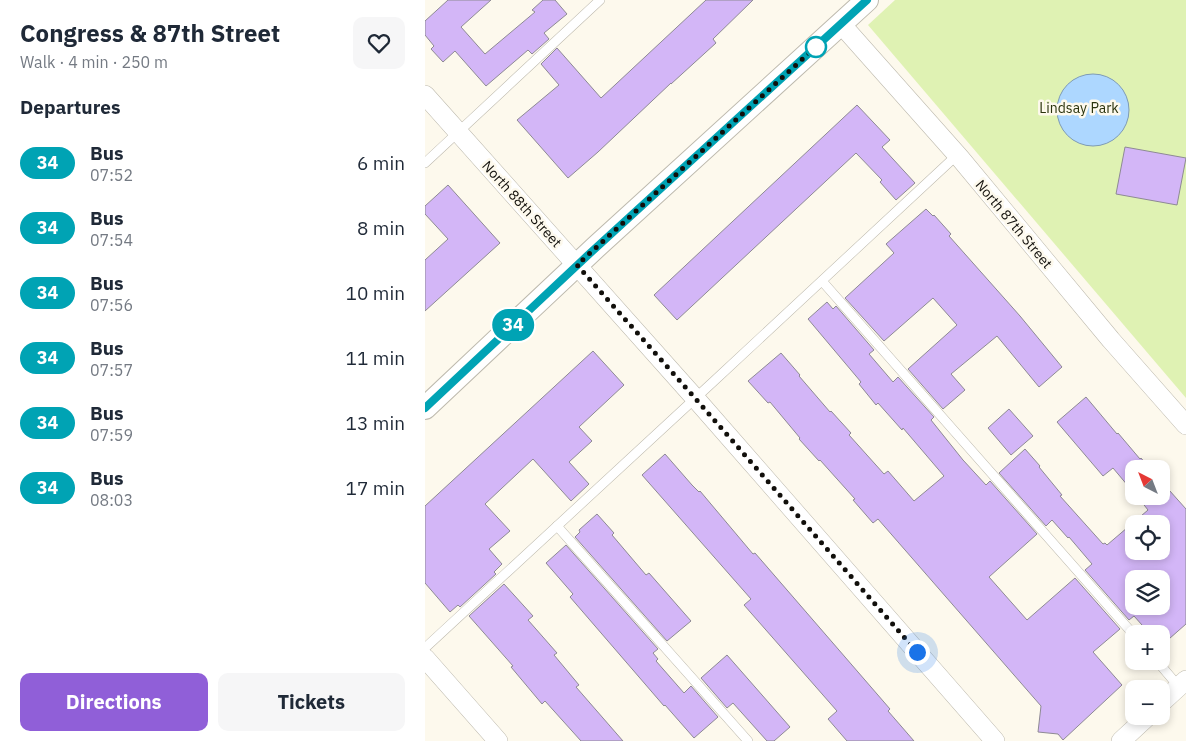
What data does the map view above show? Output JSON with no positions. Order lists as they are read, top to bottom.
{
  "streets": {
    "street": ["North 88th Street", "North 87th Street"]
  },
  "parks": ["Lindsay Park"],
  "lines": ["bus line 34"],
  "north": "top left",
  "page": {
    "heading": [
      ["Congress & 87th Street", "Walk · 4 min · 250 m"],
      "Departures"
    ],
    "on_map": "34",
    "list": [
      {
        "mark": "34",
        "name": "Bus",
        "note": "07:52",
        "value": "6 min"
      },
      {
        "mark": "34",
        "name": "Bus",
        "note": "07:54",
        "value": "8 min"
      },
      {
        "mark": "34",
        "name": "Bus",
        "note": "07:56",
        "value": "10 min"
      },
      {
        "mark": "34",
        "name": "Bus",
        "note": "07:57",
        "value": "11 min"
      },
      {
        "mark": "34",
        "name": "Bus",
        "note": "07:59",
        "value": "13 min"
      },
      {
        "mark": "34",
        "name": "Bus",
        "note": "08:03",
        "value": "17 min"
      }
    ],
    "map_buttons": ["+", "−"],
    "buttons": ["Directions", "Tickets"]
  }
}
